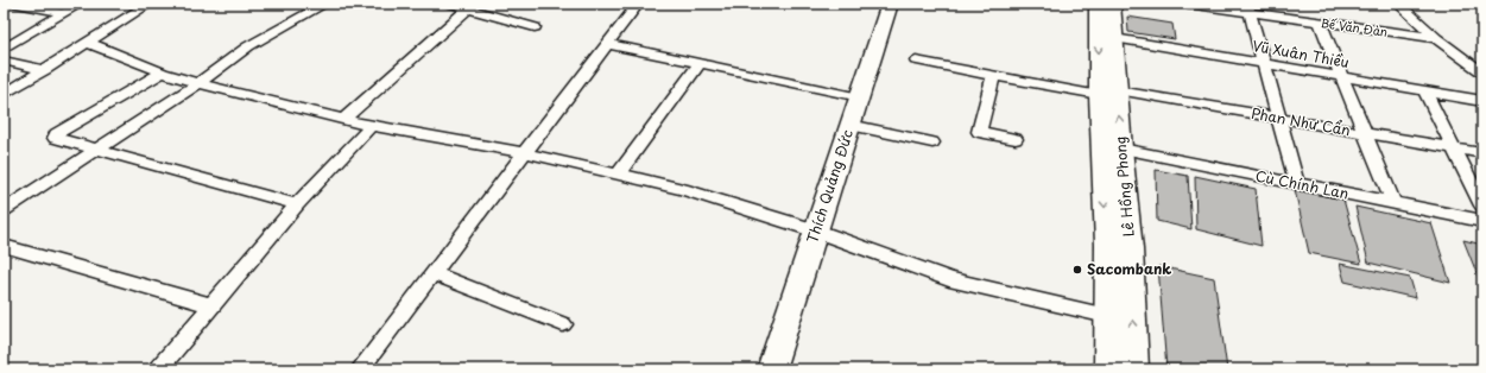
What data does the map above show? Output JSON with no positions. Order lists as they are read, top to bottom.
{
  "streets": {
    "main road": ["Thích Quảng Đức", "Lê Hồng Phong"],
    "street": [
      "Bế Văn Đàn",
      "Vũ Xuân Thiều",
      "Phan Như Cẩn",
      "Cù Chính Lan"
    ]
  },
  "crossings": [
    ["Vũ Xuân Thiều", "Lê Hồng Phong"],
    ["Phan Như Cẩn", "Lê Hồng Phong"],
    ["Cù Chính Lan", "Lê Hồng Phong"]
  ],
  "places": ["Sacombank"]
}
